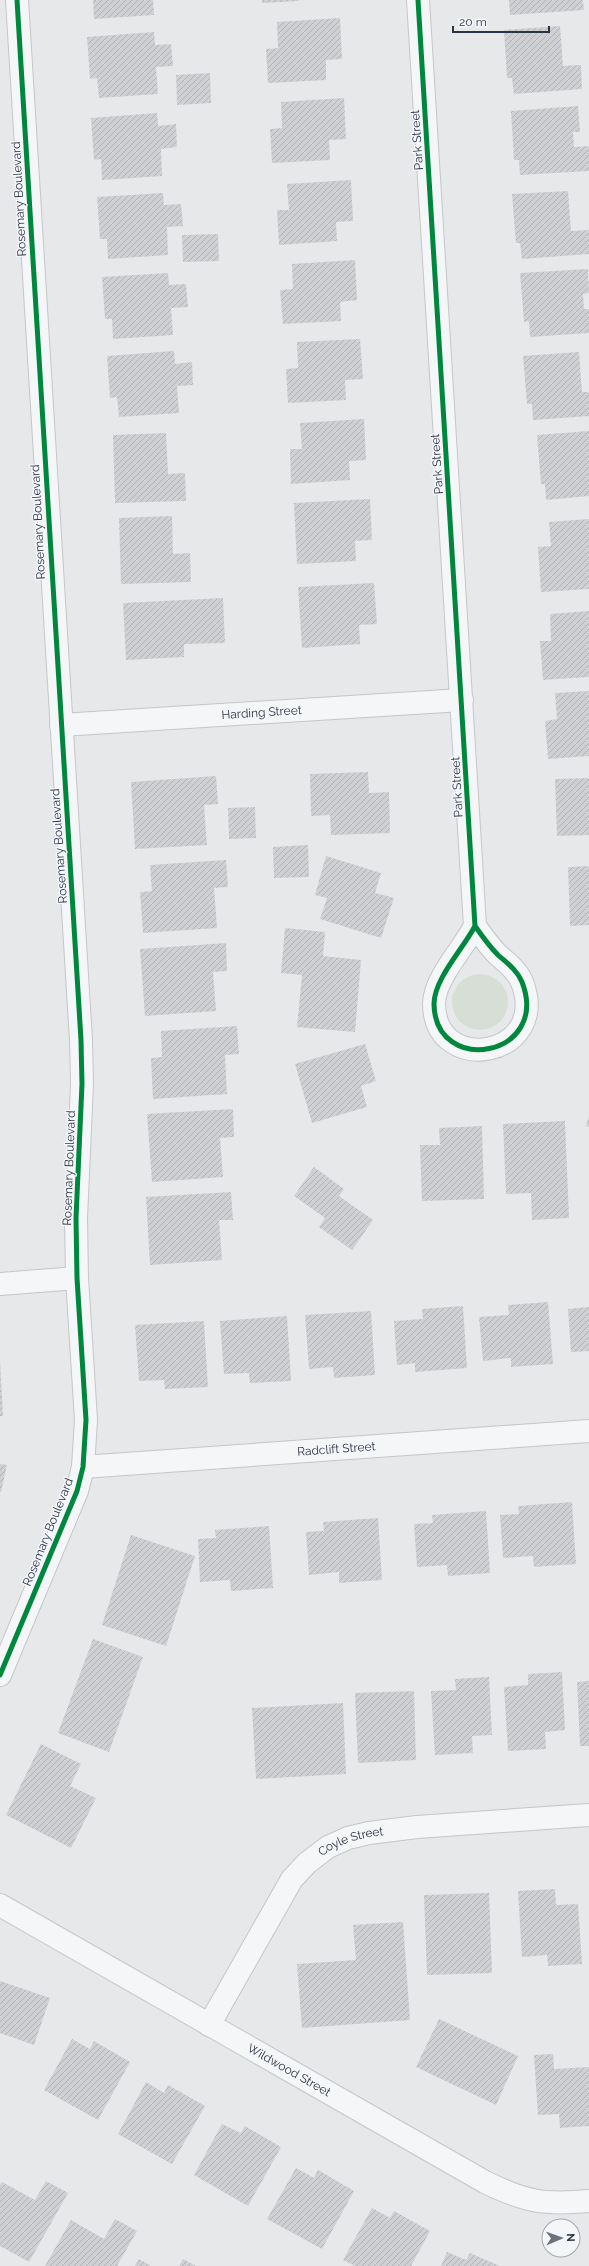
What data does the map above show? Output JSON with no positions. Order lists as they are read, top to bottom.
{
  "streets": {
    "street": [
      "Park Street",
      "Rosemary Boulevard",
      "Harding Street",
      "Radclift Street",
      "Coyle Street",
      "Wildwood Street"
    ]
  },
  "crossings": [
    ["Park Street", "Harding Street"],
    ["Rosemary Boulevard", "Harding Street"],
    ["Rosemary Boulevard", "Radclift Street"],
    ["Coyle Street", "Wildwood Street"]
  ],
  "scale_bar": "20 m",
  "north": "right"
}
